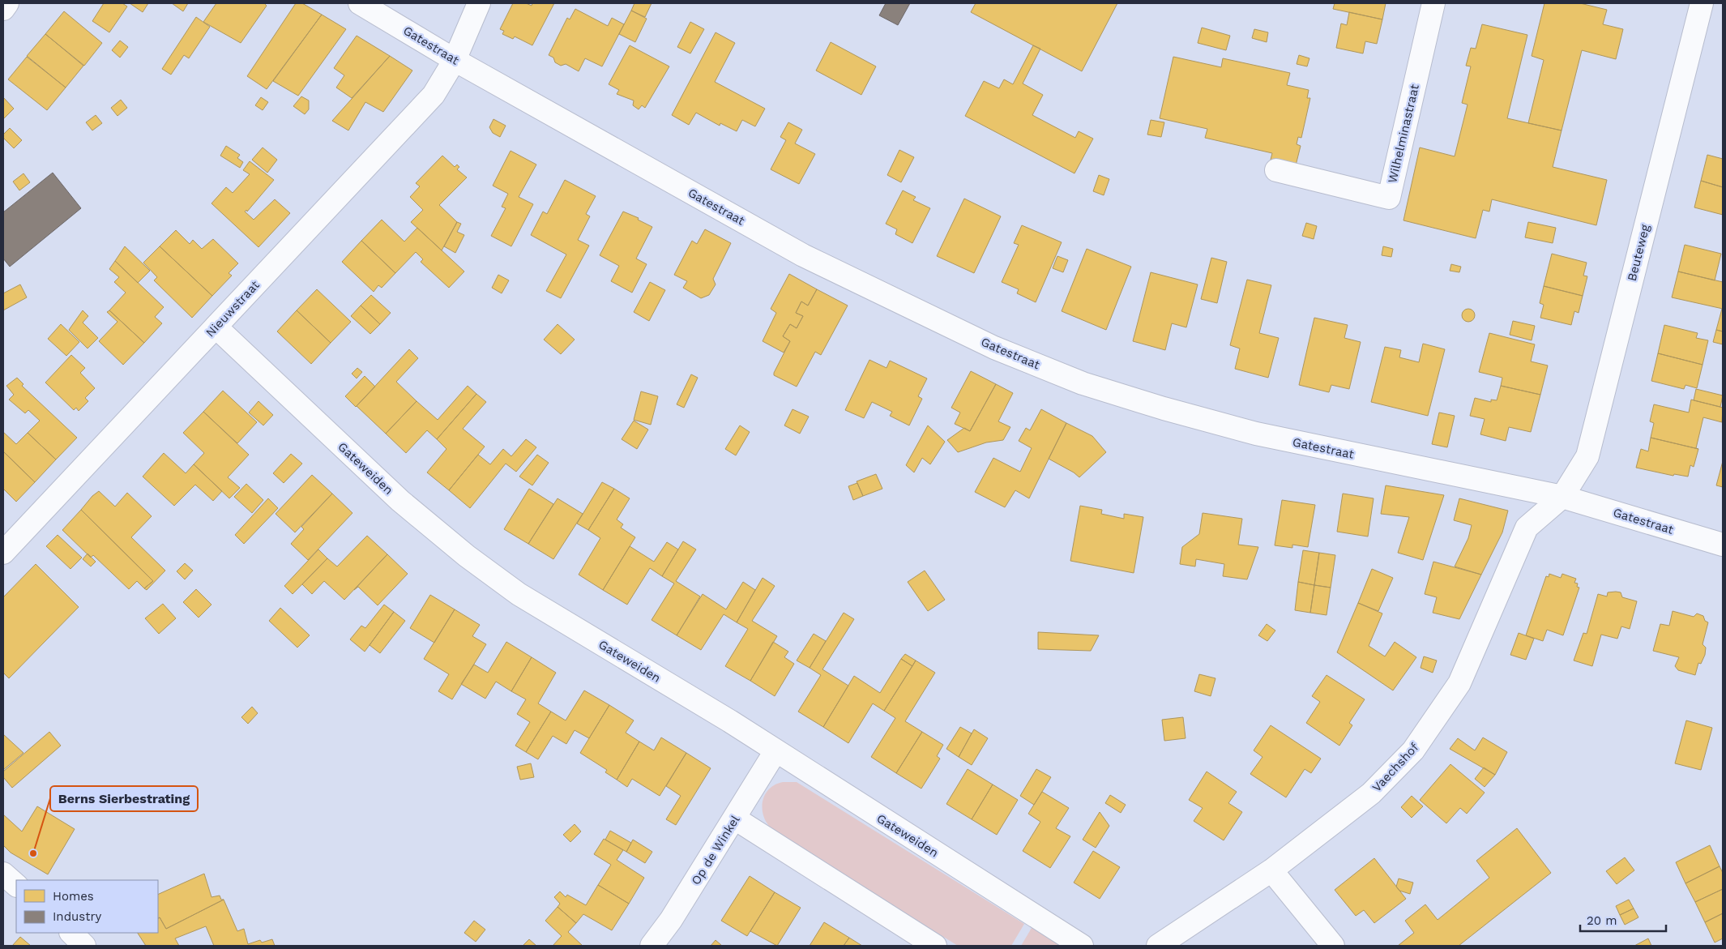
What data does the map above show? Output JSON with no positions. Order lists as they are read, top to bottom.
{
  "streets": {
    "street": [
      "Gatestraat",
      "Wilhelminastraat",
      "Beuteweg",
      "Nieuwstraat",
      "Gateweiden",
      "Vaechshof",
      "Op de Winkel"
    ]
  },
  "crossings": [
    ["Gatestraat", "Beuteweg"],
    ["Gatestraat", "Nieuwstraat"],
    ["Gatestraat", "Vaechshof"],
    ["Beuteweg", "Vaechshof"],
    ["Nieuwstraat", "Gateweiden"],
    ["Gateweiden", "Op de Winkel"]
  ],
  "places": ["Berns Sierbestrating"],
  "legend": ["Homes", "Industry"],
  "scale_bar": "20 m"
}
